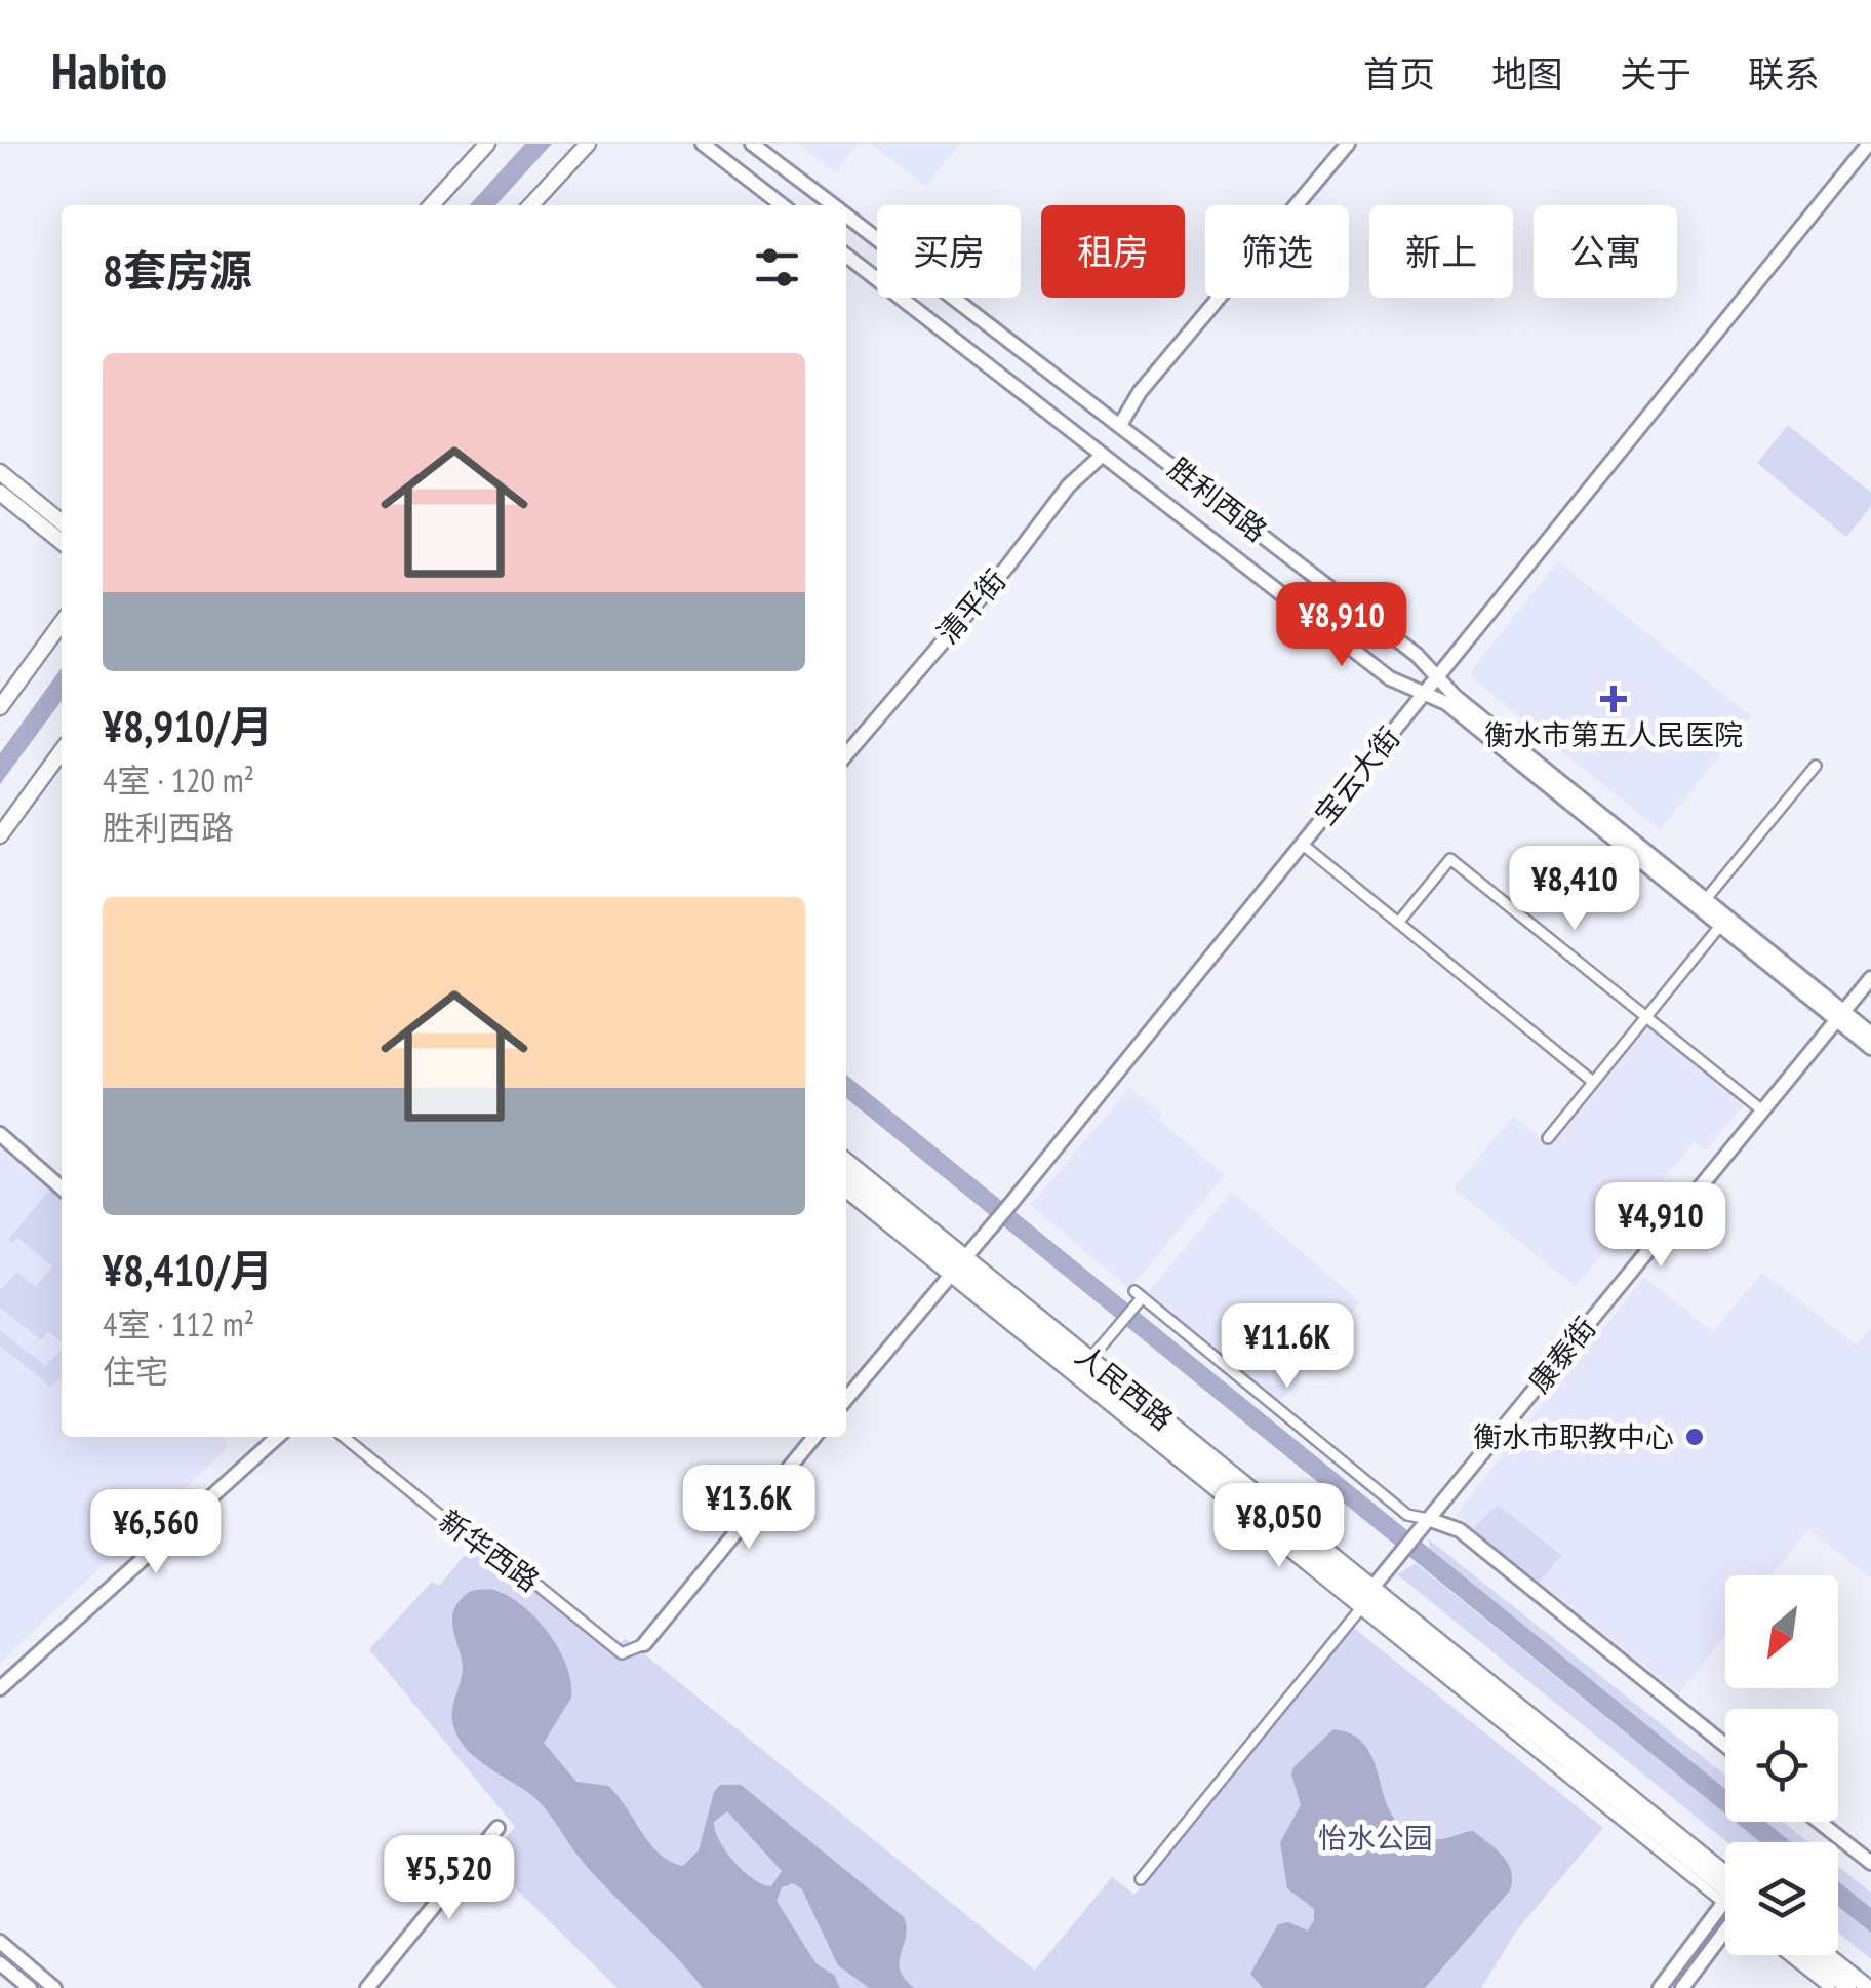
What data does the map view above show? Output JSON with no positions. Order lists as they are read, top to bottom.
{
  "streets": {
    "main road": ["人民西路"],
    "street": [
      "胜利西路",
      "清平街",
      "宝云大街",
      "康泰街",
      "新华西路"
    ]
  },
  "crossings": [
    ["胜利西路", "清平街"],
    ["胜利西路", "宝云大街"],
    ["胜利西路", "康泰街"],
    ["宝云大街", "人民西路"],
    ["康泰街", "人民西路"]
  ],
  "parks": ["怡水公园"],
  "places": {
    "health": ["衡水市第五人民医院"],
    "other": ["衡水市职教中心"]
  },
  "north": "bottom left",
  "page": {
    "header": "Habito",
    "nav": [
      "首页",
      "地图",
      "关于",
      "联系"
    ],
    "chip": [
      "买房",
      "租房",
      "筛选",
      "新上",
      "公寓"
    ],
    "heading": "8套房源",
    "list": [
      {
        "name": "¥8,910/月",
        "note": "4室 · 120 m² · 胜利西路"
      },
      {
        "name": "¥8,410/月",
        "note": "4室 · 112 m² · 住宅"
      }
    ],
    "price": [
      "¥8,910",
      "¥8,410",
      "¥4,910",
      "¥11.6K",
      "¥13.6K",
      "¥8,050",
      "¥6,560",
      "¥5,520"
    ]
  }
}
